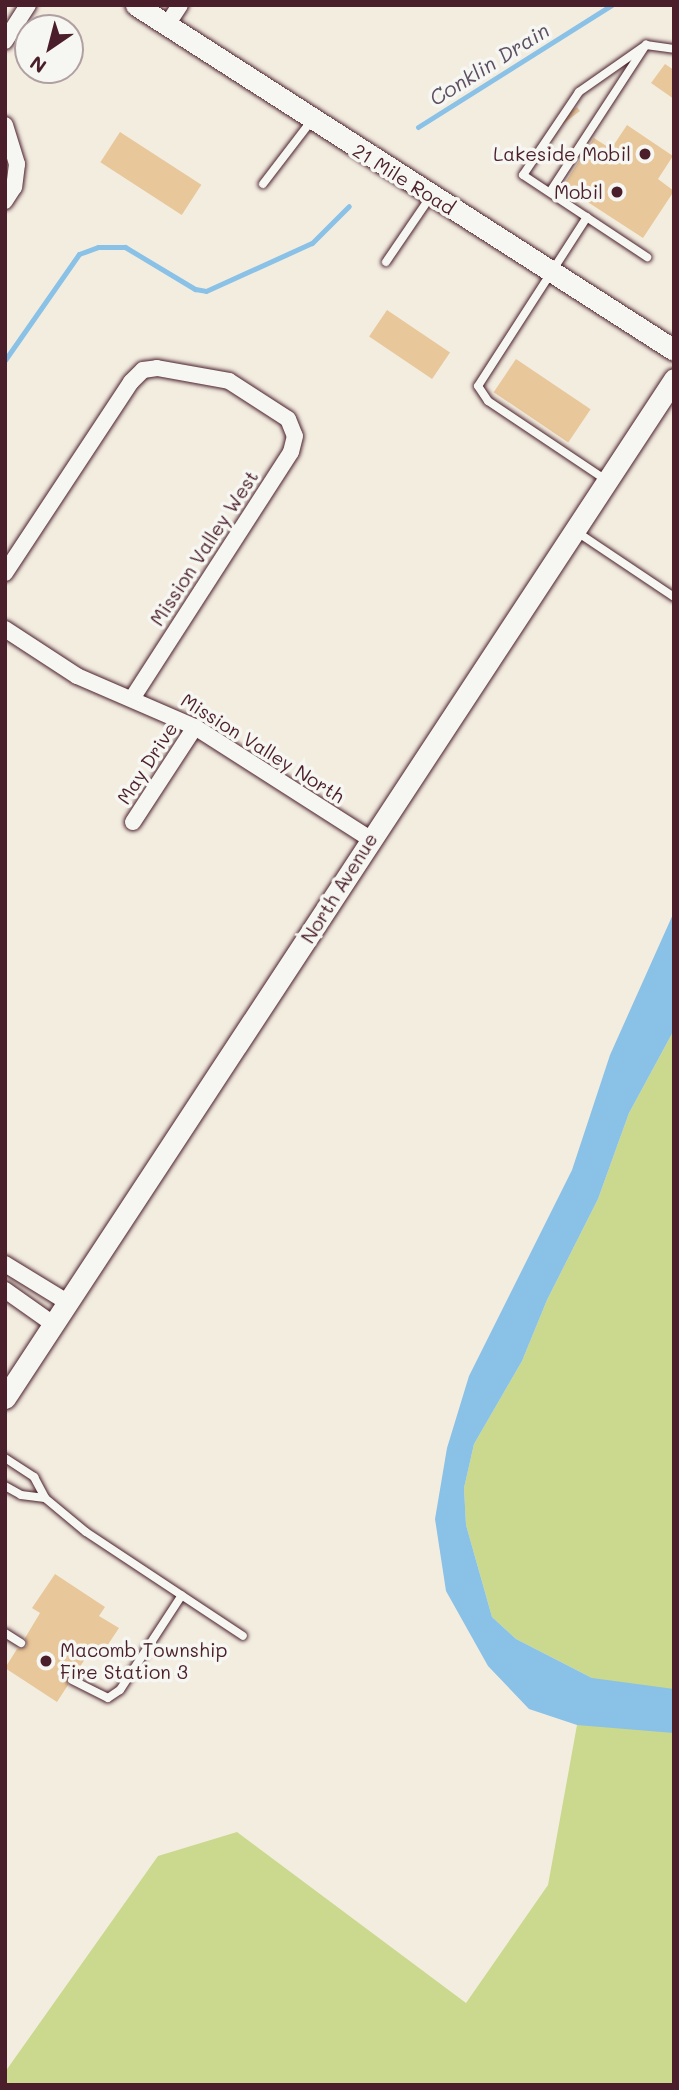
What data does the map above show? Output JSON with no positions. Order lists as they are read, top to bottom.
{
  "streets": {
    "street": [
      "21 Mile Road",
      "Mission Valley West",
      "Mission Valley North",
      "May Drive",
      "North Avenue"
    ]
  },
  "crossings": [
    ["Mission Valley West", "Mission Valley North"],
    ["Mission Valley North", "May Drive"],
    ["Mission Valley North", "North Avenue"]
  ],
  "water": ["Conklin Drain"],
  "places": ["Lakeside Mobil", "Mobil", "Macomb Township Fire Station 3"],
  "north": "bottom left"
}
